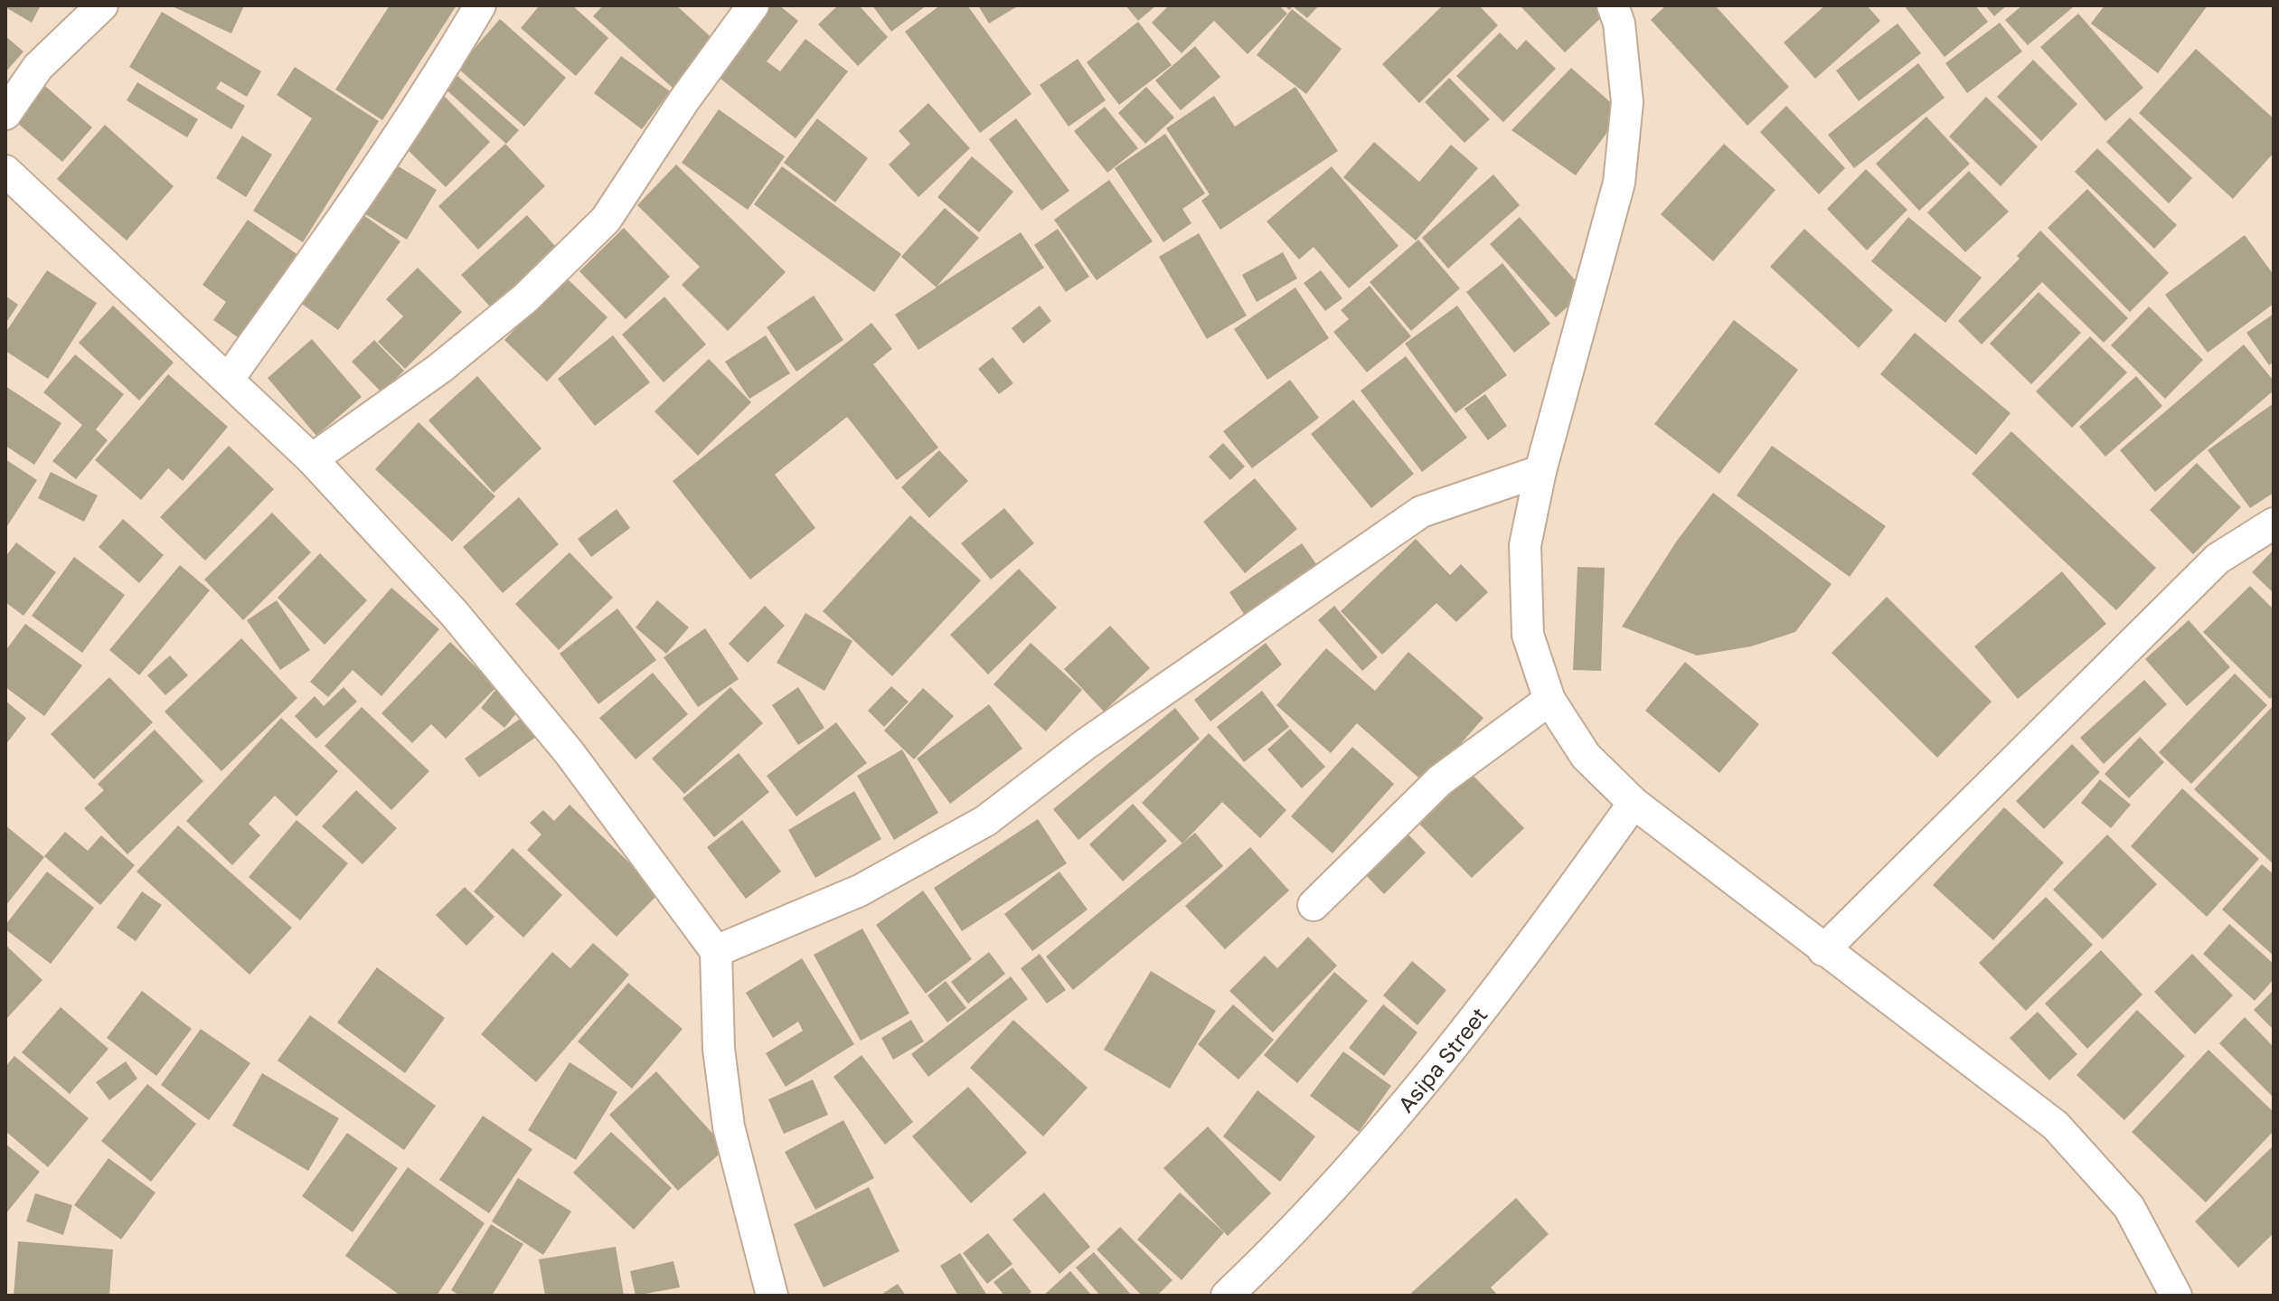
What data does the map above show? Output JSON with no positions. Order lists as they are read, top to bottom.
{
  "streets": {
    "street": ["Asipa Street"]
  }
}
